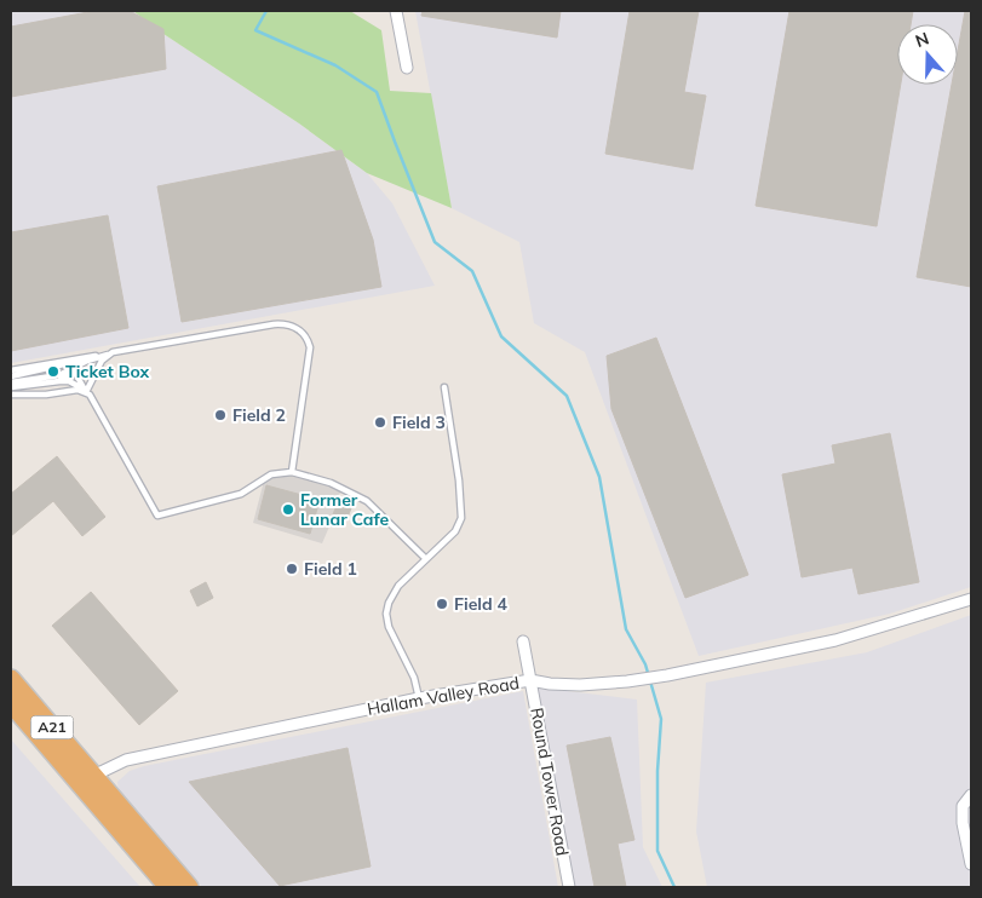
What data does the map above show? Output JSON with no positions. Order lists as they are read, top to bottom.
{
  "streets": {
    "highway": ["A21"],
    "street": ["Hallam Valley Road", "Round Tower Road"]
  },
  "crossings": [
    ["Hallam Valley Road", "A21"],
    ["Hallam Valley Road", "Round Tower Road"]
  ],
  "places": [
    "Ticket Box",
    "Field 2",
    "Field 3",
    "Former Lunar Cafe",
    "Field 1",
    "Field 4"
  ],
  "north": "top"
}
